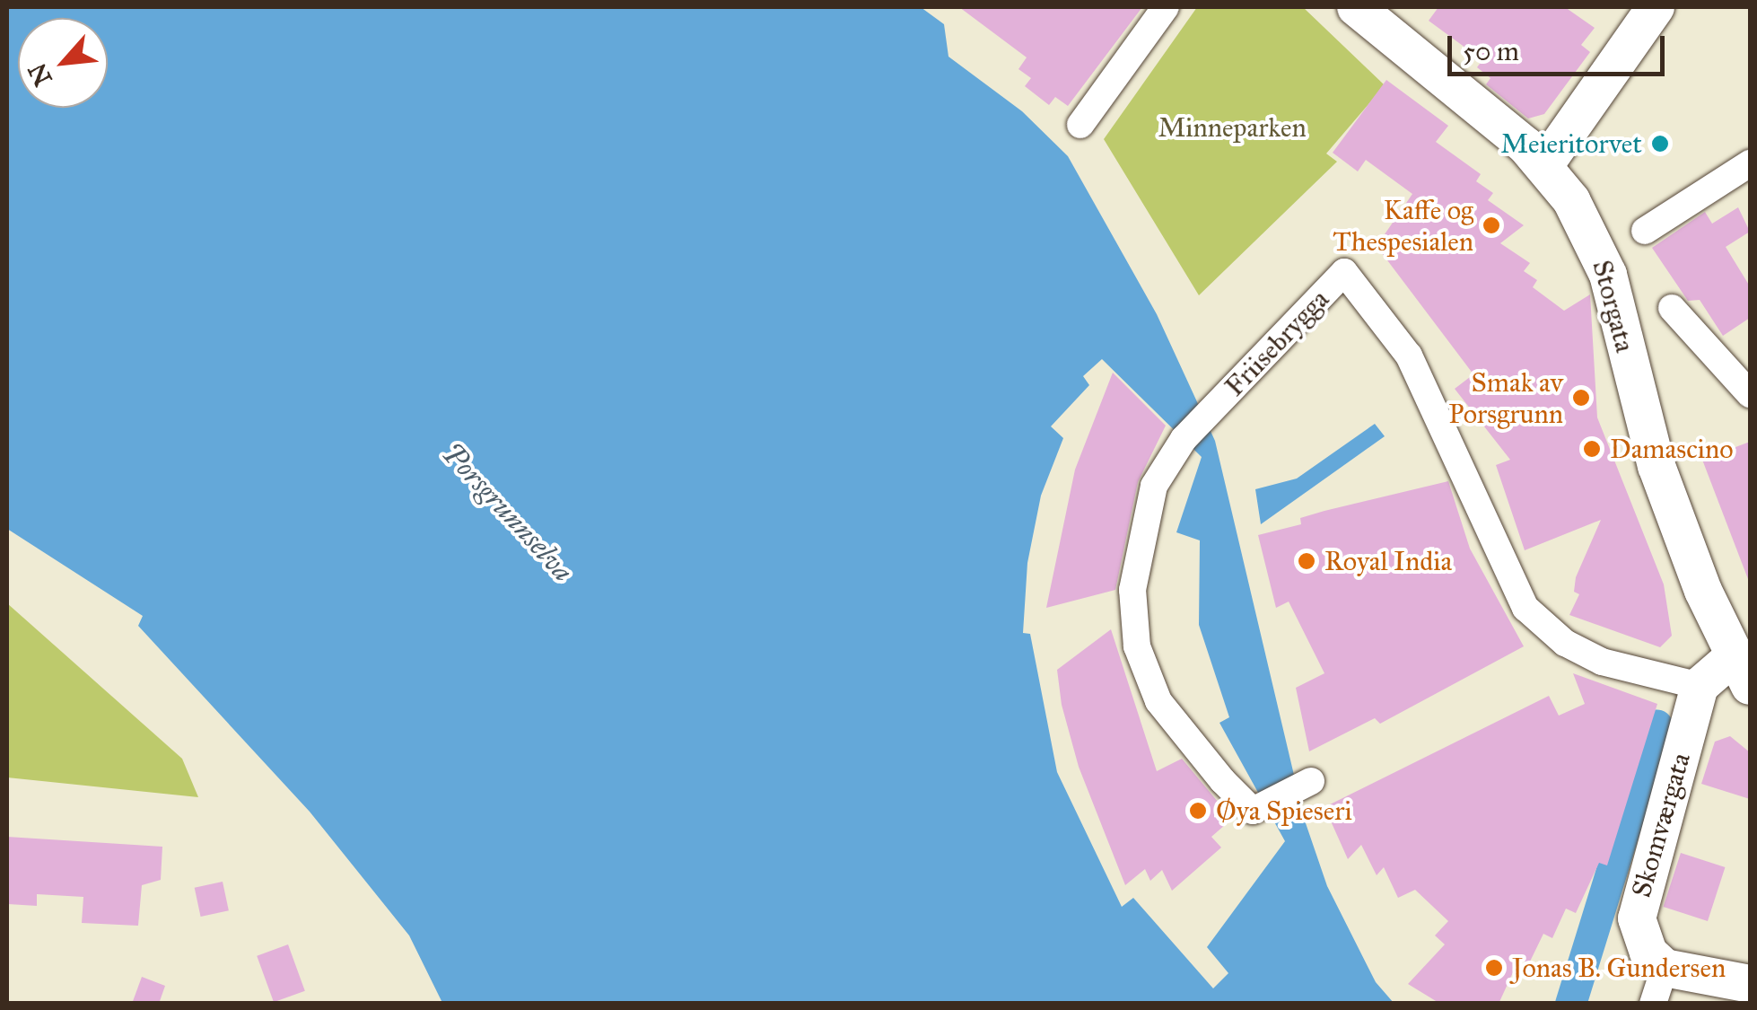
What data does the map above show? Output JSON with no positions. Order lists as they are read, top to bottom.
{
  "streets": {
    "street": ["Storgata", "Friisebrygga", "Skomværgata"]
  },
  "crossings": [
    ["Friisebrygga", "Skomværgata"]
  ],
  "water": ["Porsgrunnselva"],
  "parks": ["Minneparken"],
  "places": [
    "Meieritorvet",
    "Kaffe og Thespesialen",
    "Smak av Porsgrunn",
    "Damascino",
    "Royal India",
    "Øya Spieseri",
    "Jonas B. Gundersen"
  ],
  "scale_bar": "50 m",
  "north": "bottom left"
}
